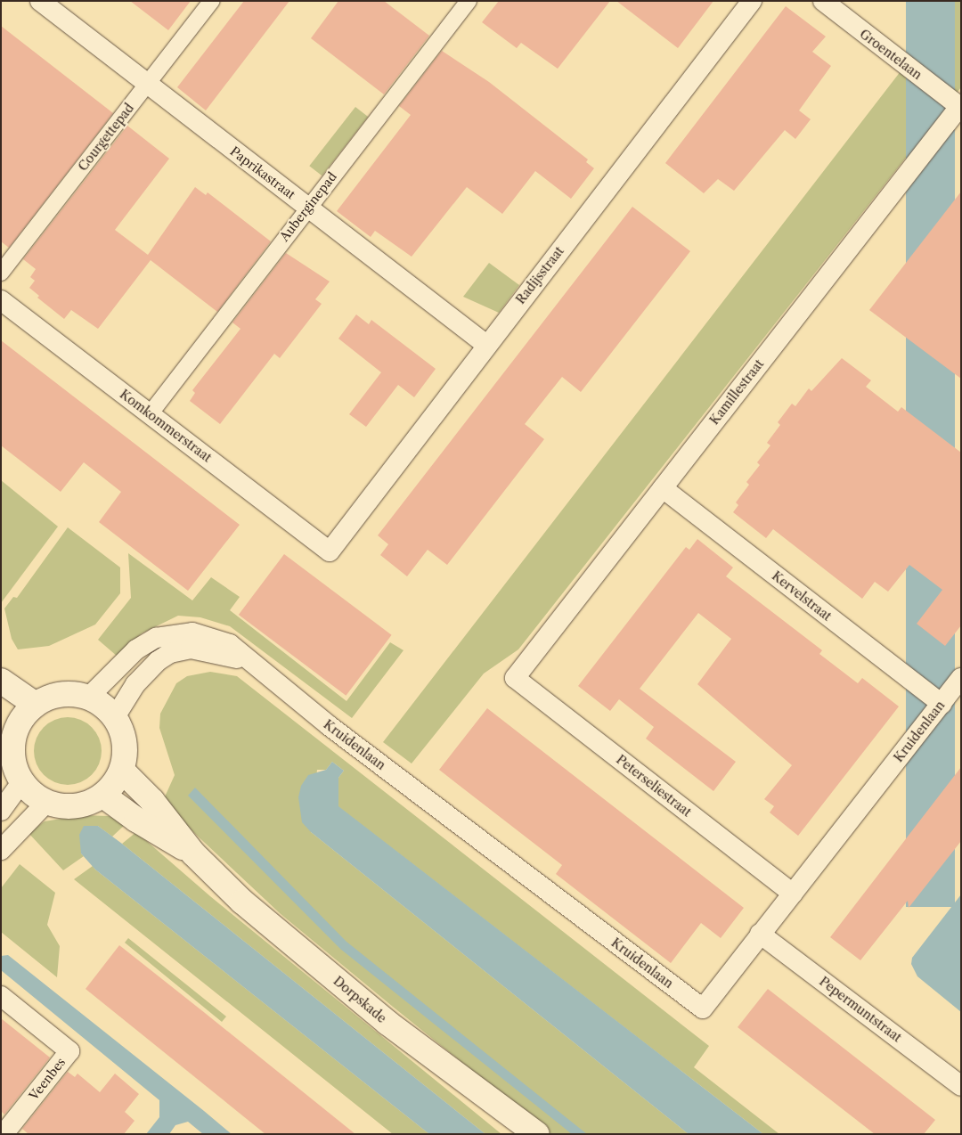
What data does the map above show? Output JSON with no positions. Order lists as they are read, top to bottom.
{
  "streets": {
    "main road": ["Dorpskade"],
    "street": [
      "Groentelaan",
      "Courgettepad",
      "Paprikastraat",
      "Auberginepad",
      "Radijsstraat",
      "Kamillestraat",
      "Komkommerstraat",
      "Kervelstraat",
      "Kruidenlaan",
      "Peterseliestraat",
      "Pepermuntstraat",
      "Veenbes"
    ]
  },
  "crossings": [
    ["Groentelaan", "Kamillestraat"],
    ["Courgettepad", "Paprikastraat"],
    ["Paprikastraat", "Auberginepad"],
    ["Paprikastraat", "Radijsstraat"],
    ["Auberginepad", "Komkommerstraat"],
    ["Radijsstraat", "Komkommerstraat"],
    ["Kamillestraat", "Kervelstraat"],
    ["Kamillestraat", "Peterseliestraat"],
    ["Kervelstraat", "Kruidenlaan"],
    ["Kruidenlaan", "Peterseliestraat"],
    ["Kruidenlaan", "Dorpskade"],
    ["Kruidenlaan", "Pepermuntstraat"]
  ]
}
